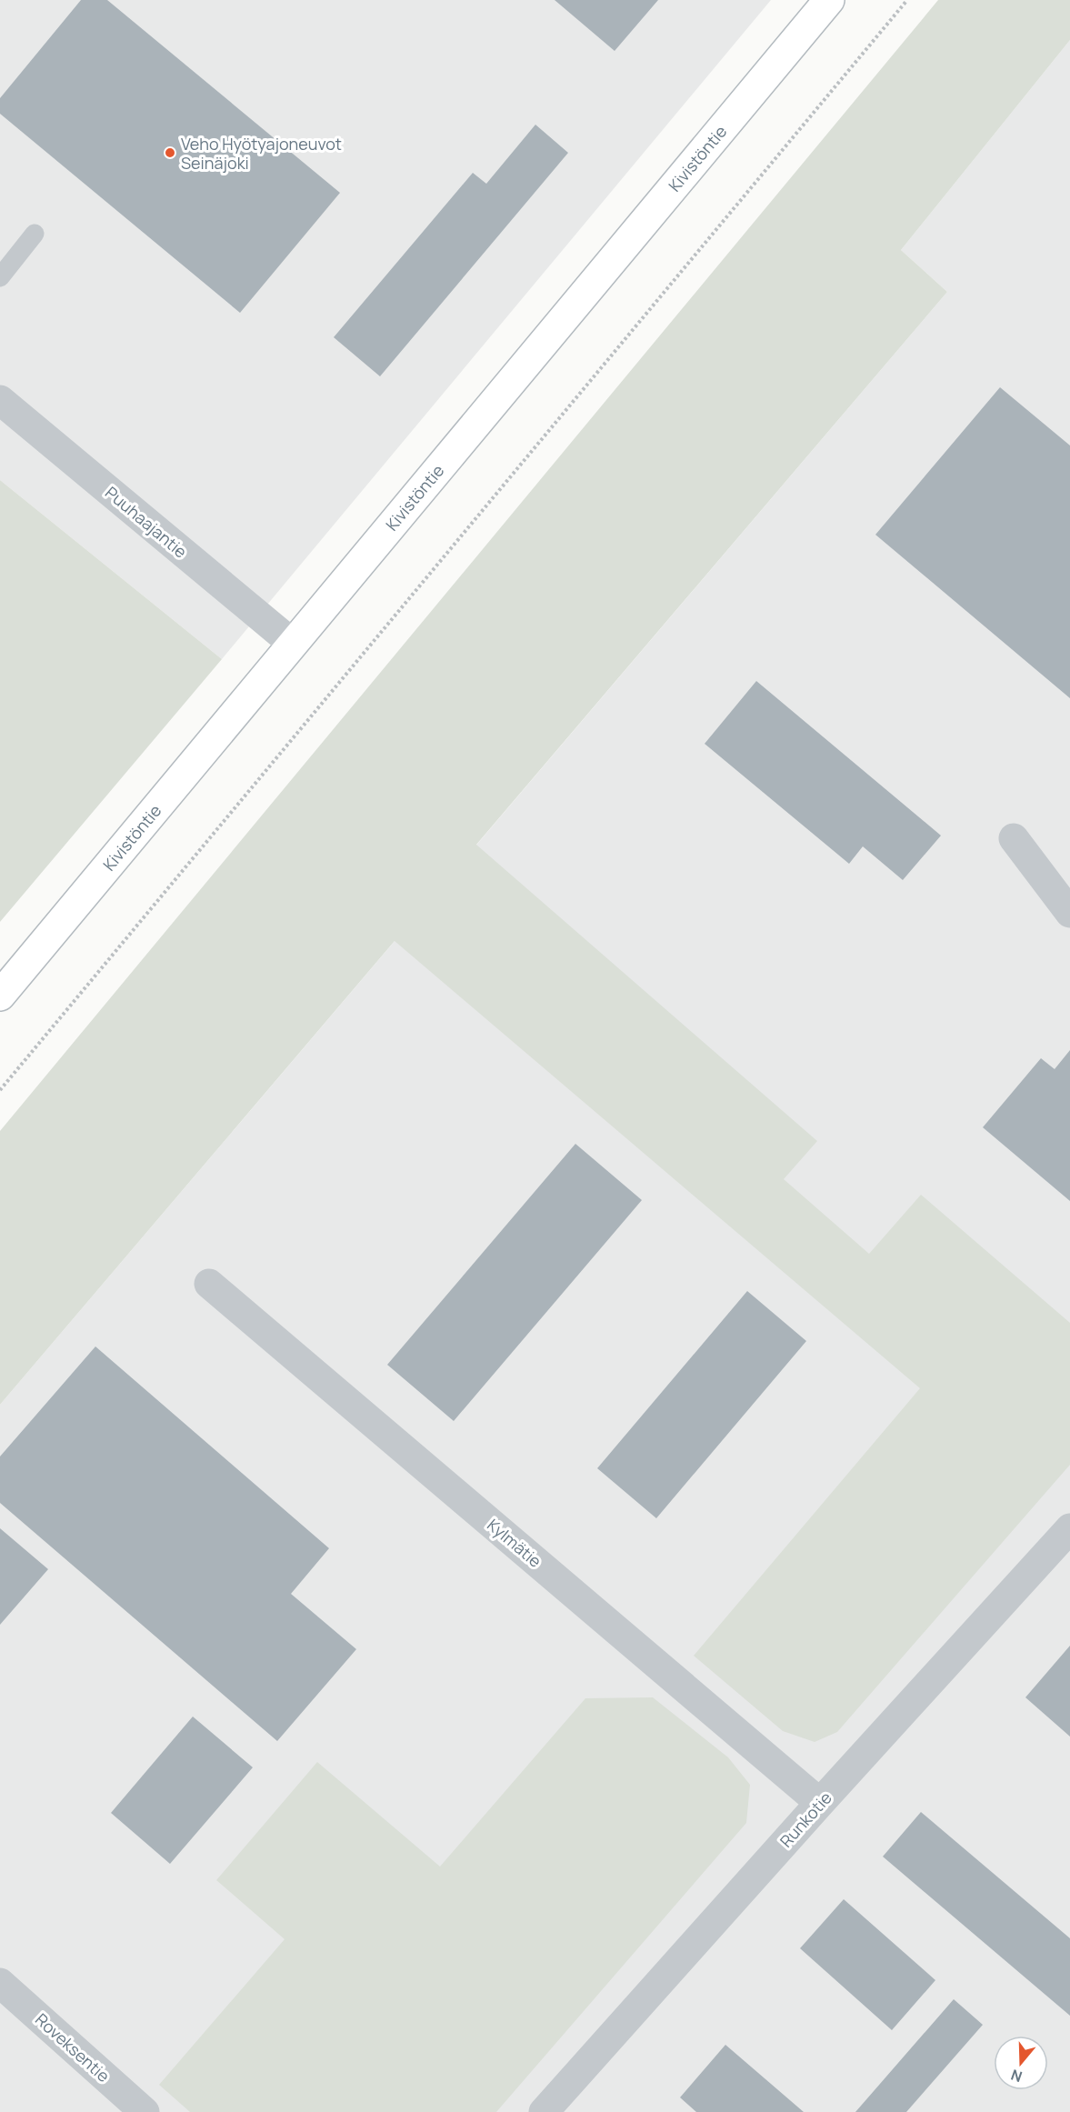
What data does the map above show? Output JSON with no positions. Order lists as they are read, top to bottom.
{
  "streets": {
    "main road": ["Kivistöntie"],
    "street": [
      "Puuhaajantie",
      "Kylmätie",
      "Runkotie",
      "Roveksentie"
    ]
  },
  "crossings": [
    ["Kivistöntie", "Puuhaajantie"],
    ["Kylmätie", "Runkotie"]
  ],
  "places": ["Veho Hyötyajoneuvot Seinäjoki"],
  "north": "bottom"
}
